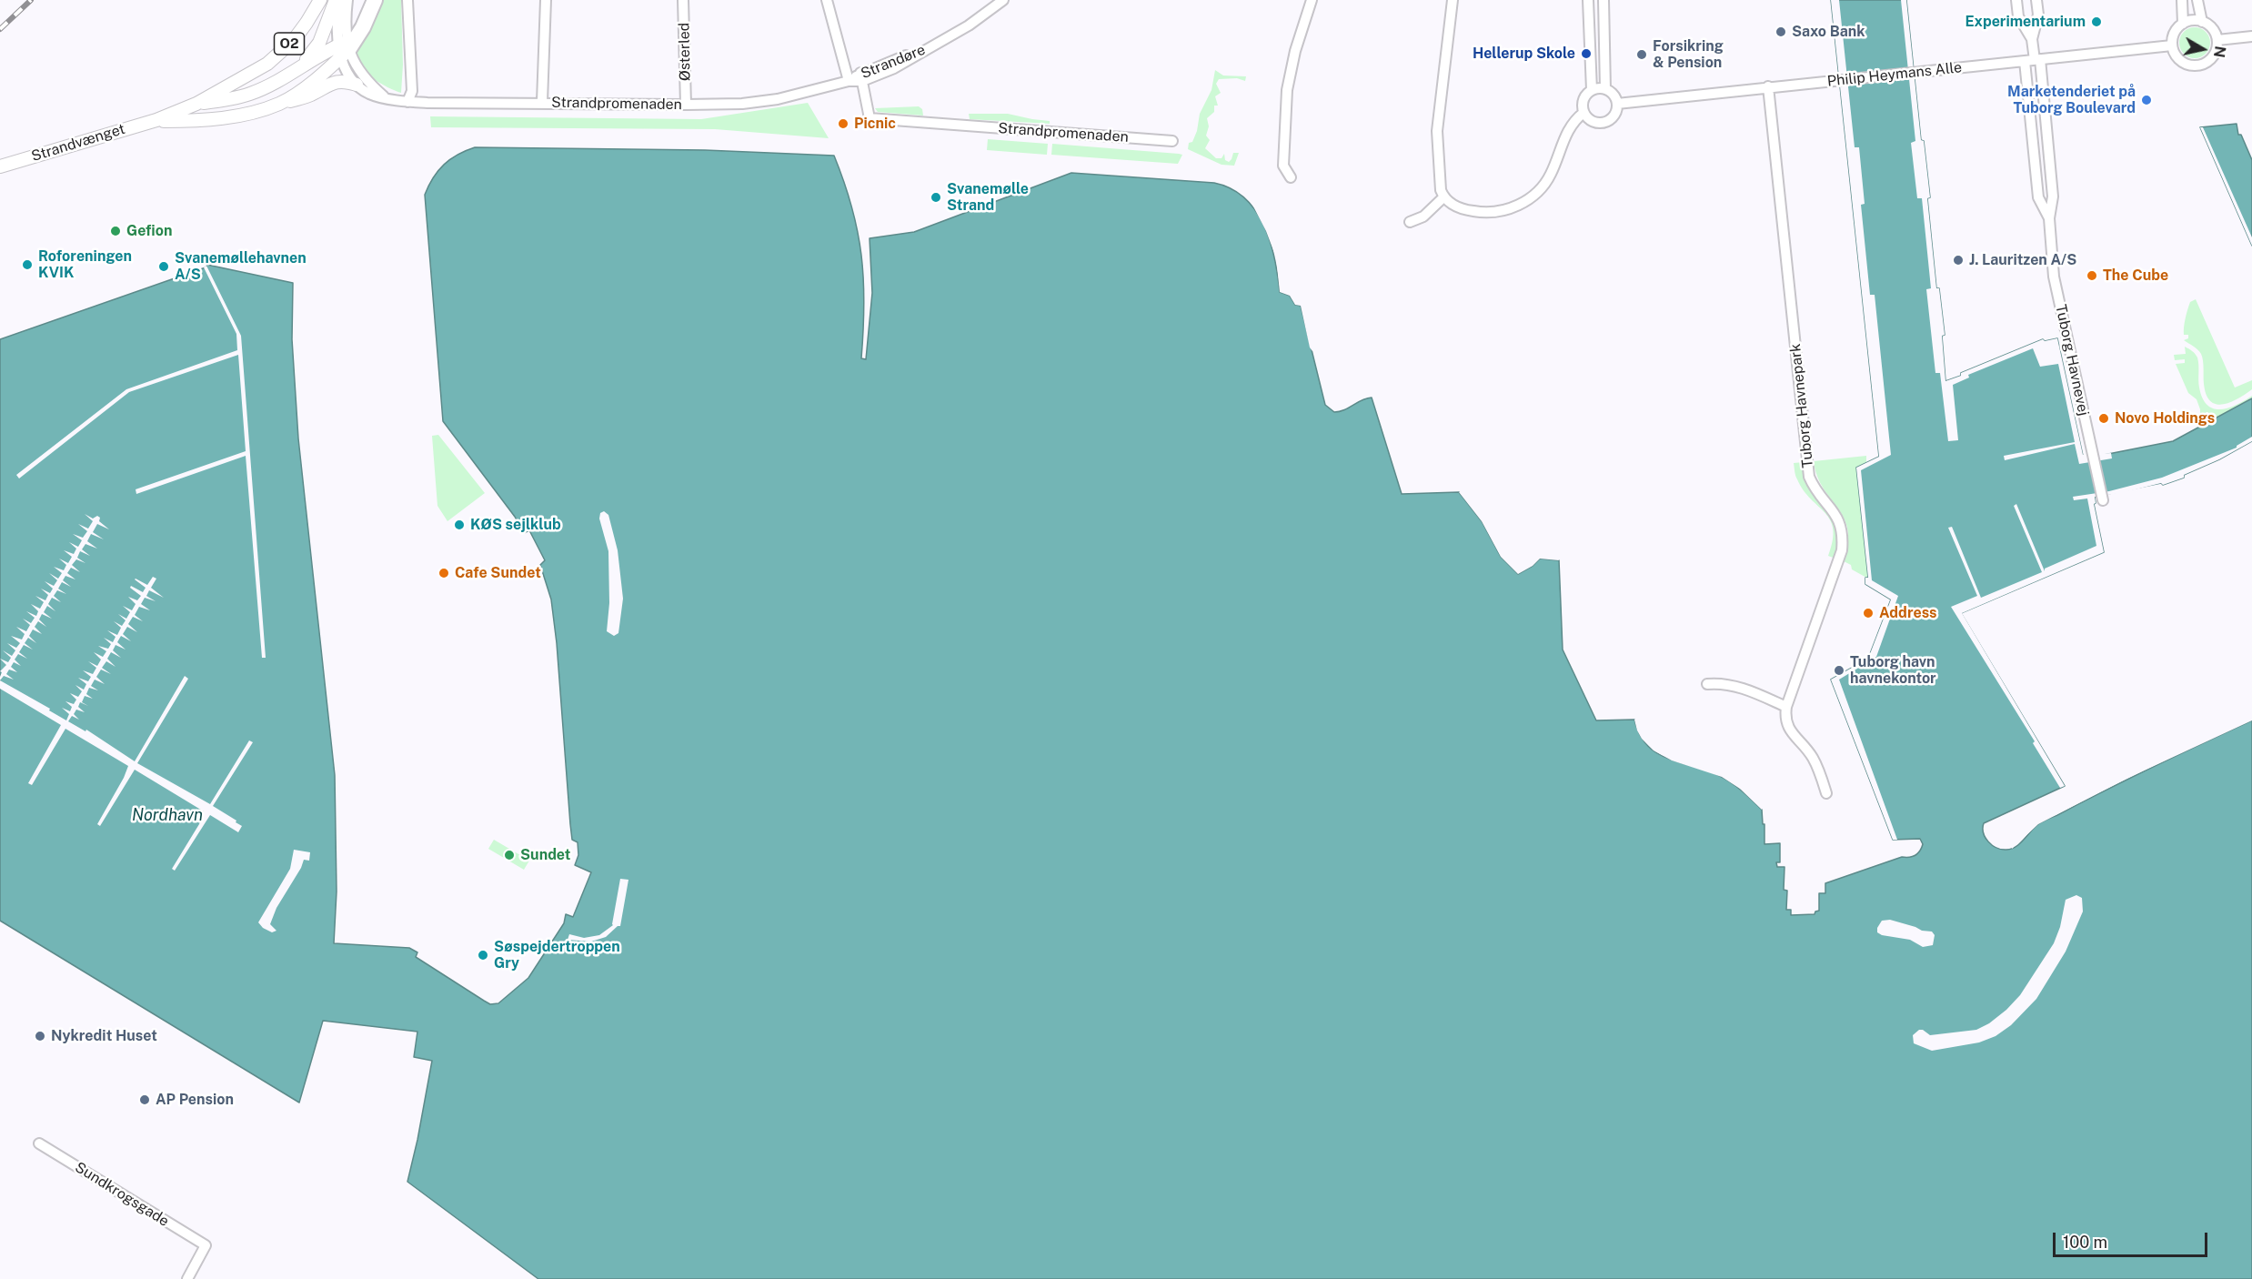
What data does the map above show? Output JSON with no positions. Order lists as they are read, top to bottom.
{
  "streets": {
    "highway": ["O2"],
    "main road": ["Strandvænget"],
    "street": [
      "Østerled",
      "Strandøre",
      "Philip Heymans Alle",
      "Strandpromenaden",
      "Tuborg Havnevej",
      "Tuborg Havnepark",
      "Sundkrogsgade"
    ]
  },
  "crossings": [
    ["O2", "Strandpromenaden"],
    ["O2", "Strandvænget"],
    ["Østerled", "Strandpromenaden"],
    ["Strandøre", "Strandpromenaden"],
    ["Philip Heymans Alle", "Tuborg Havnevej"],
    ["Philip Heymans Alle", "Tuborg Havnepark"],
    ["Strandpromenaden", "Strandvænget"]
  ],
  "water": ["Nordhavn"],
  "places": [
    "Experimentarium",
    "Saxo Bank",
    "Hellerup Skole",
    "Forsikring & Pension",
    "Marketenderiet på Tuborg Boulevard",
    "Picnic",
    "Svanemølle Strand",
    "Gefion",
    "J. Lauritzen A/S",
    "Roforeningen KVIK",
    "Svanemøllehavnen A/S",
    "The Cube",
    "Novo Holdings",
    "KØS sejlklub",
    "Cafe Sundet",
    "Address",
    "Tuborg havn havnekontor",
    "Sundet",
    "Søspejdertroppen Gry",
    "Nykredit Huset",
    "AP Pension"
  ],
  "scale_bar": "100 m",
  "north": "right"
}
